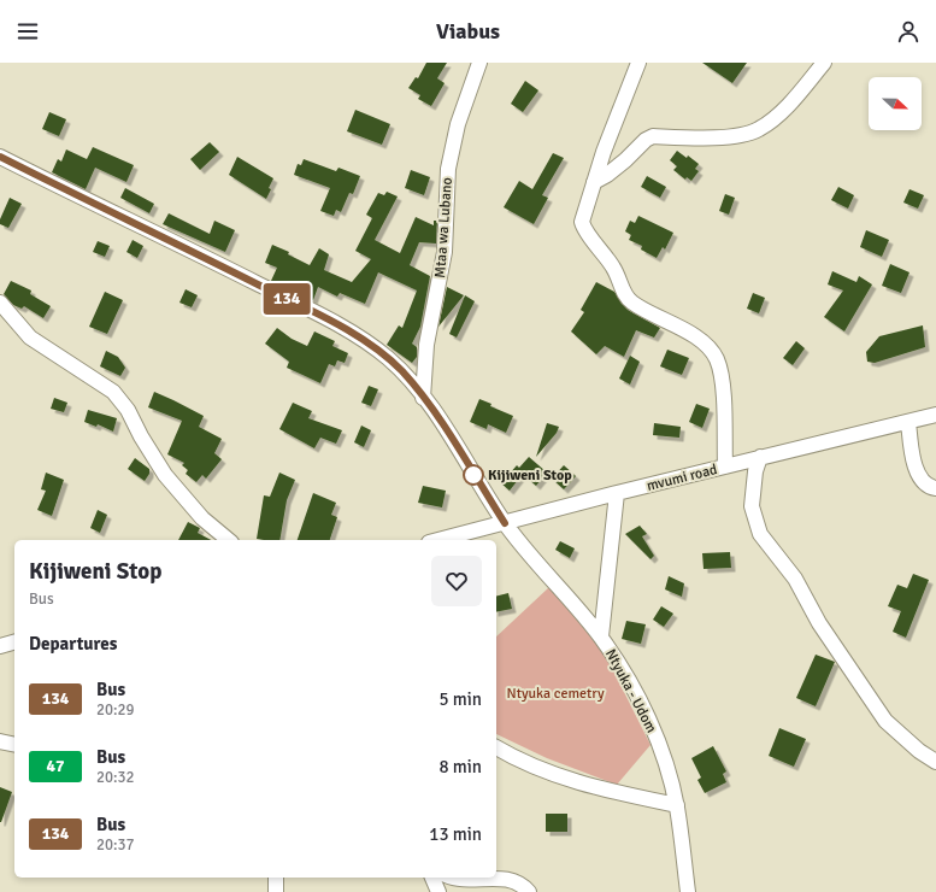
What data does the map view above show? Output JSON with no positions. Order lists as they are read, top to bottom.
{
  "streets": {
    "street": ["Mtaa wa Lubano", "mvumi road", "Ntyuka - Udom"]
  },
  "crossings": [
    ["Mtaa wa Lubano", "Ntyuka - Udom"],
    ["mvumi road", "Ntyuka - Udom"]
  ],
  "parks": ["Ntyuka cemetry"],
  "places": ["Kijiweni Stop"],
  "lines": ["bus line 134"],
  "north": "right",
  "page": {
    "header": "Viabus",
    "on_map": "134",
    "heading": [
      ["Kijiweni Stop", "Bus"],
      "Departures"
    ],
    "list": [
      {
        "mark": "134",
        "name": "Bus",
        "note": "20:29",
        "value": "5 min"
      },
      {
        "mark": "47",
        "name": "Bus",
        "note": "20:32",
        "value": "8 min"
      },
      {
        "mark": "134",
        "name": "Bus",
        "note": "20:37",
        "value": "13 min"
      }
    ]
  }
}
